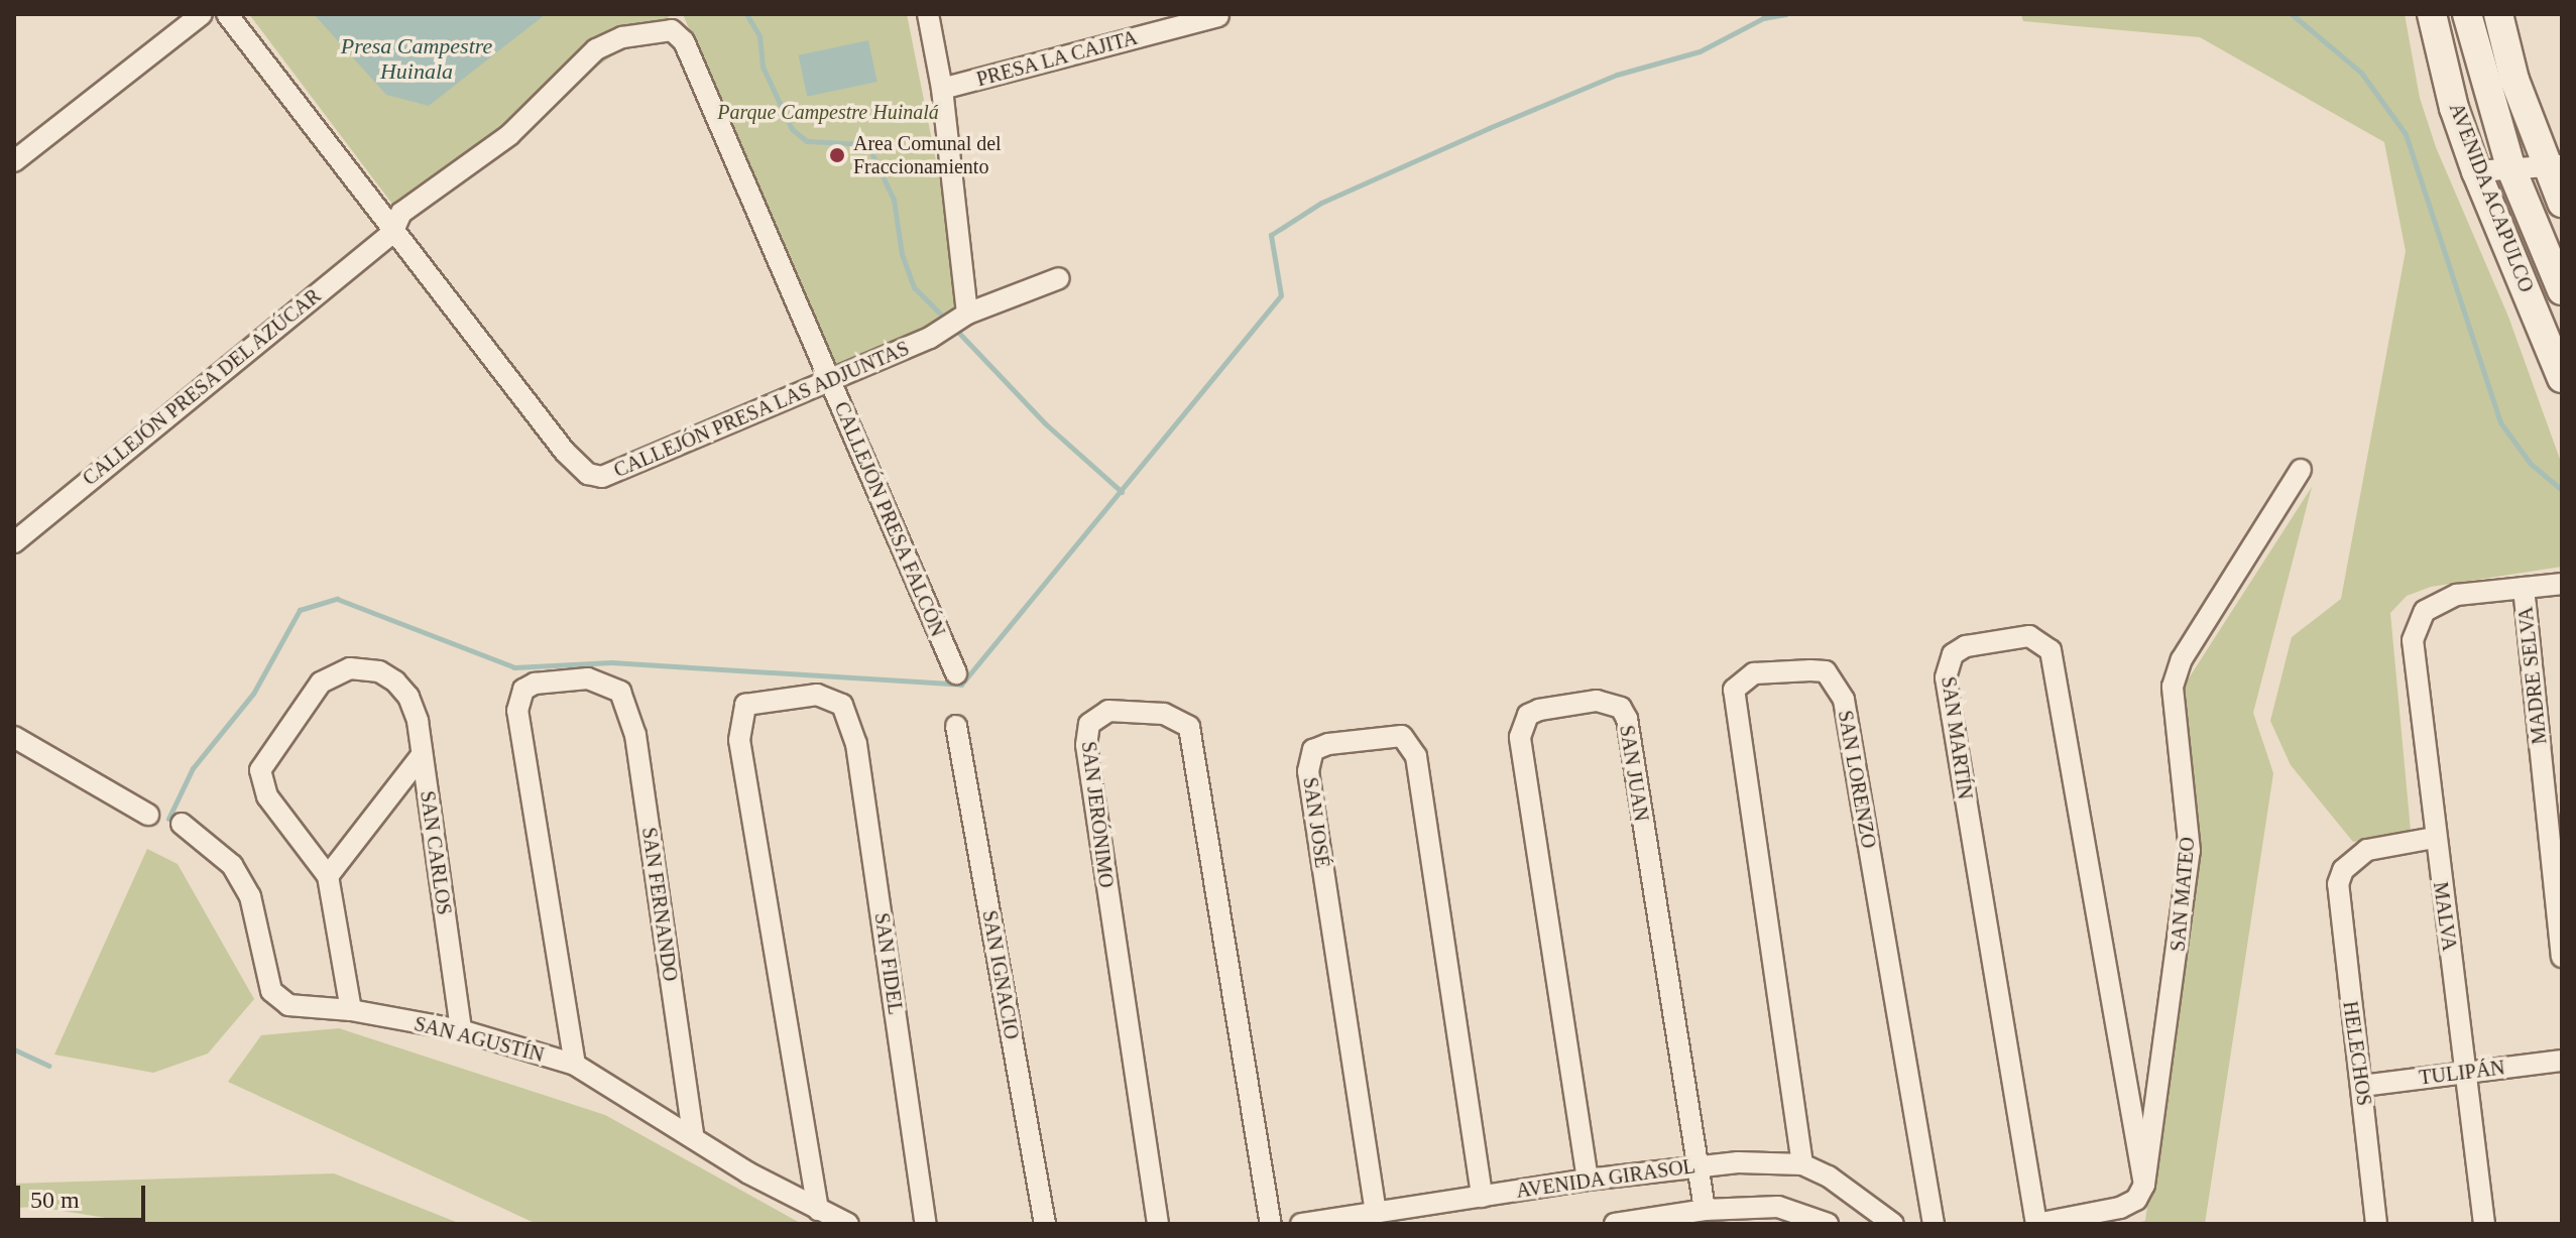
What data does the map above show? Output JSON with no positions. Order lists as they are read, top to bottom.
{
  "streets": {
    "street": [
      "PRESA LA CAJITA",
      "AVENIDA ACAPULCO",
      "CALLEJÓN PRESA DEL AZÚCAR",
      "CALLEJÓN PRESA LAS ADJUNTAS",
      "CALLEJÓN PRESA FALCÓN",
      "MADRE SELVA",
      "SAN MARTÍN",
      "SAN JUAN",
      "SAN LORENZO",
      "SAN JERÓNIMO",
      "SAN JOSÉ",
      "SAN CARLOS",
      "SAN MATEO",
      "SAN FERNANDO",
      "MALVA",
      "SAN FIDEL",
      "SAN IGNACIO",
      "SAN AGUSTÍN",
      "HELECHOS",
      "TULIPÁN",
      "AVENIDA GIRASOL"
    ]
  },
  "crossings": [
    ["CALLEJÓN PRESA DEL AZÚCAR", "CALLEJÓN PRESA LAS ADJUNTAS"],
    ["CALLEJÓN PRESA DEL AZÚCAR", "CALLEJÓN PRESA FALCÓN"],
    ["CALLEJÓN PRESA LAS ADJUNTAS", "CALLEJÓN PRESA FALCÓN"],
    ["MADRE SELVA", "MALVA"],
    ["SAN MARTÍN", "SAN MATEO"],
    ["SAN JUAN", "AVENIDA GIRASOL"],
    ["SAN LORENZO", "AVENIDA GIRASOL"],
    ["SAN JOSÉ", "AVENIDA GIRASOL"],
    ["SAN CARLOS", "SAN AGUSTÍN"],
    ["SAN FERNANDO", "SAN AGUSTÍN"],
    ["MALVA", "HELECHOS"],
    ["MALVA", "TULIPÁN"],
    ["SAN FIDEL", "SAN AGUSTÍN"],
    ["HELECHOS", "TULIPÁN"]
  ],
  "water": ["Presa Campestre Huinala"],
  "parks": ["Parque Campestre Huinalá"],
  "places": ["Area Comunal del Fraccionamiento"],
  "scale_bar": "50 m"
}
